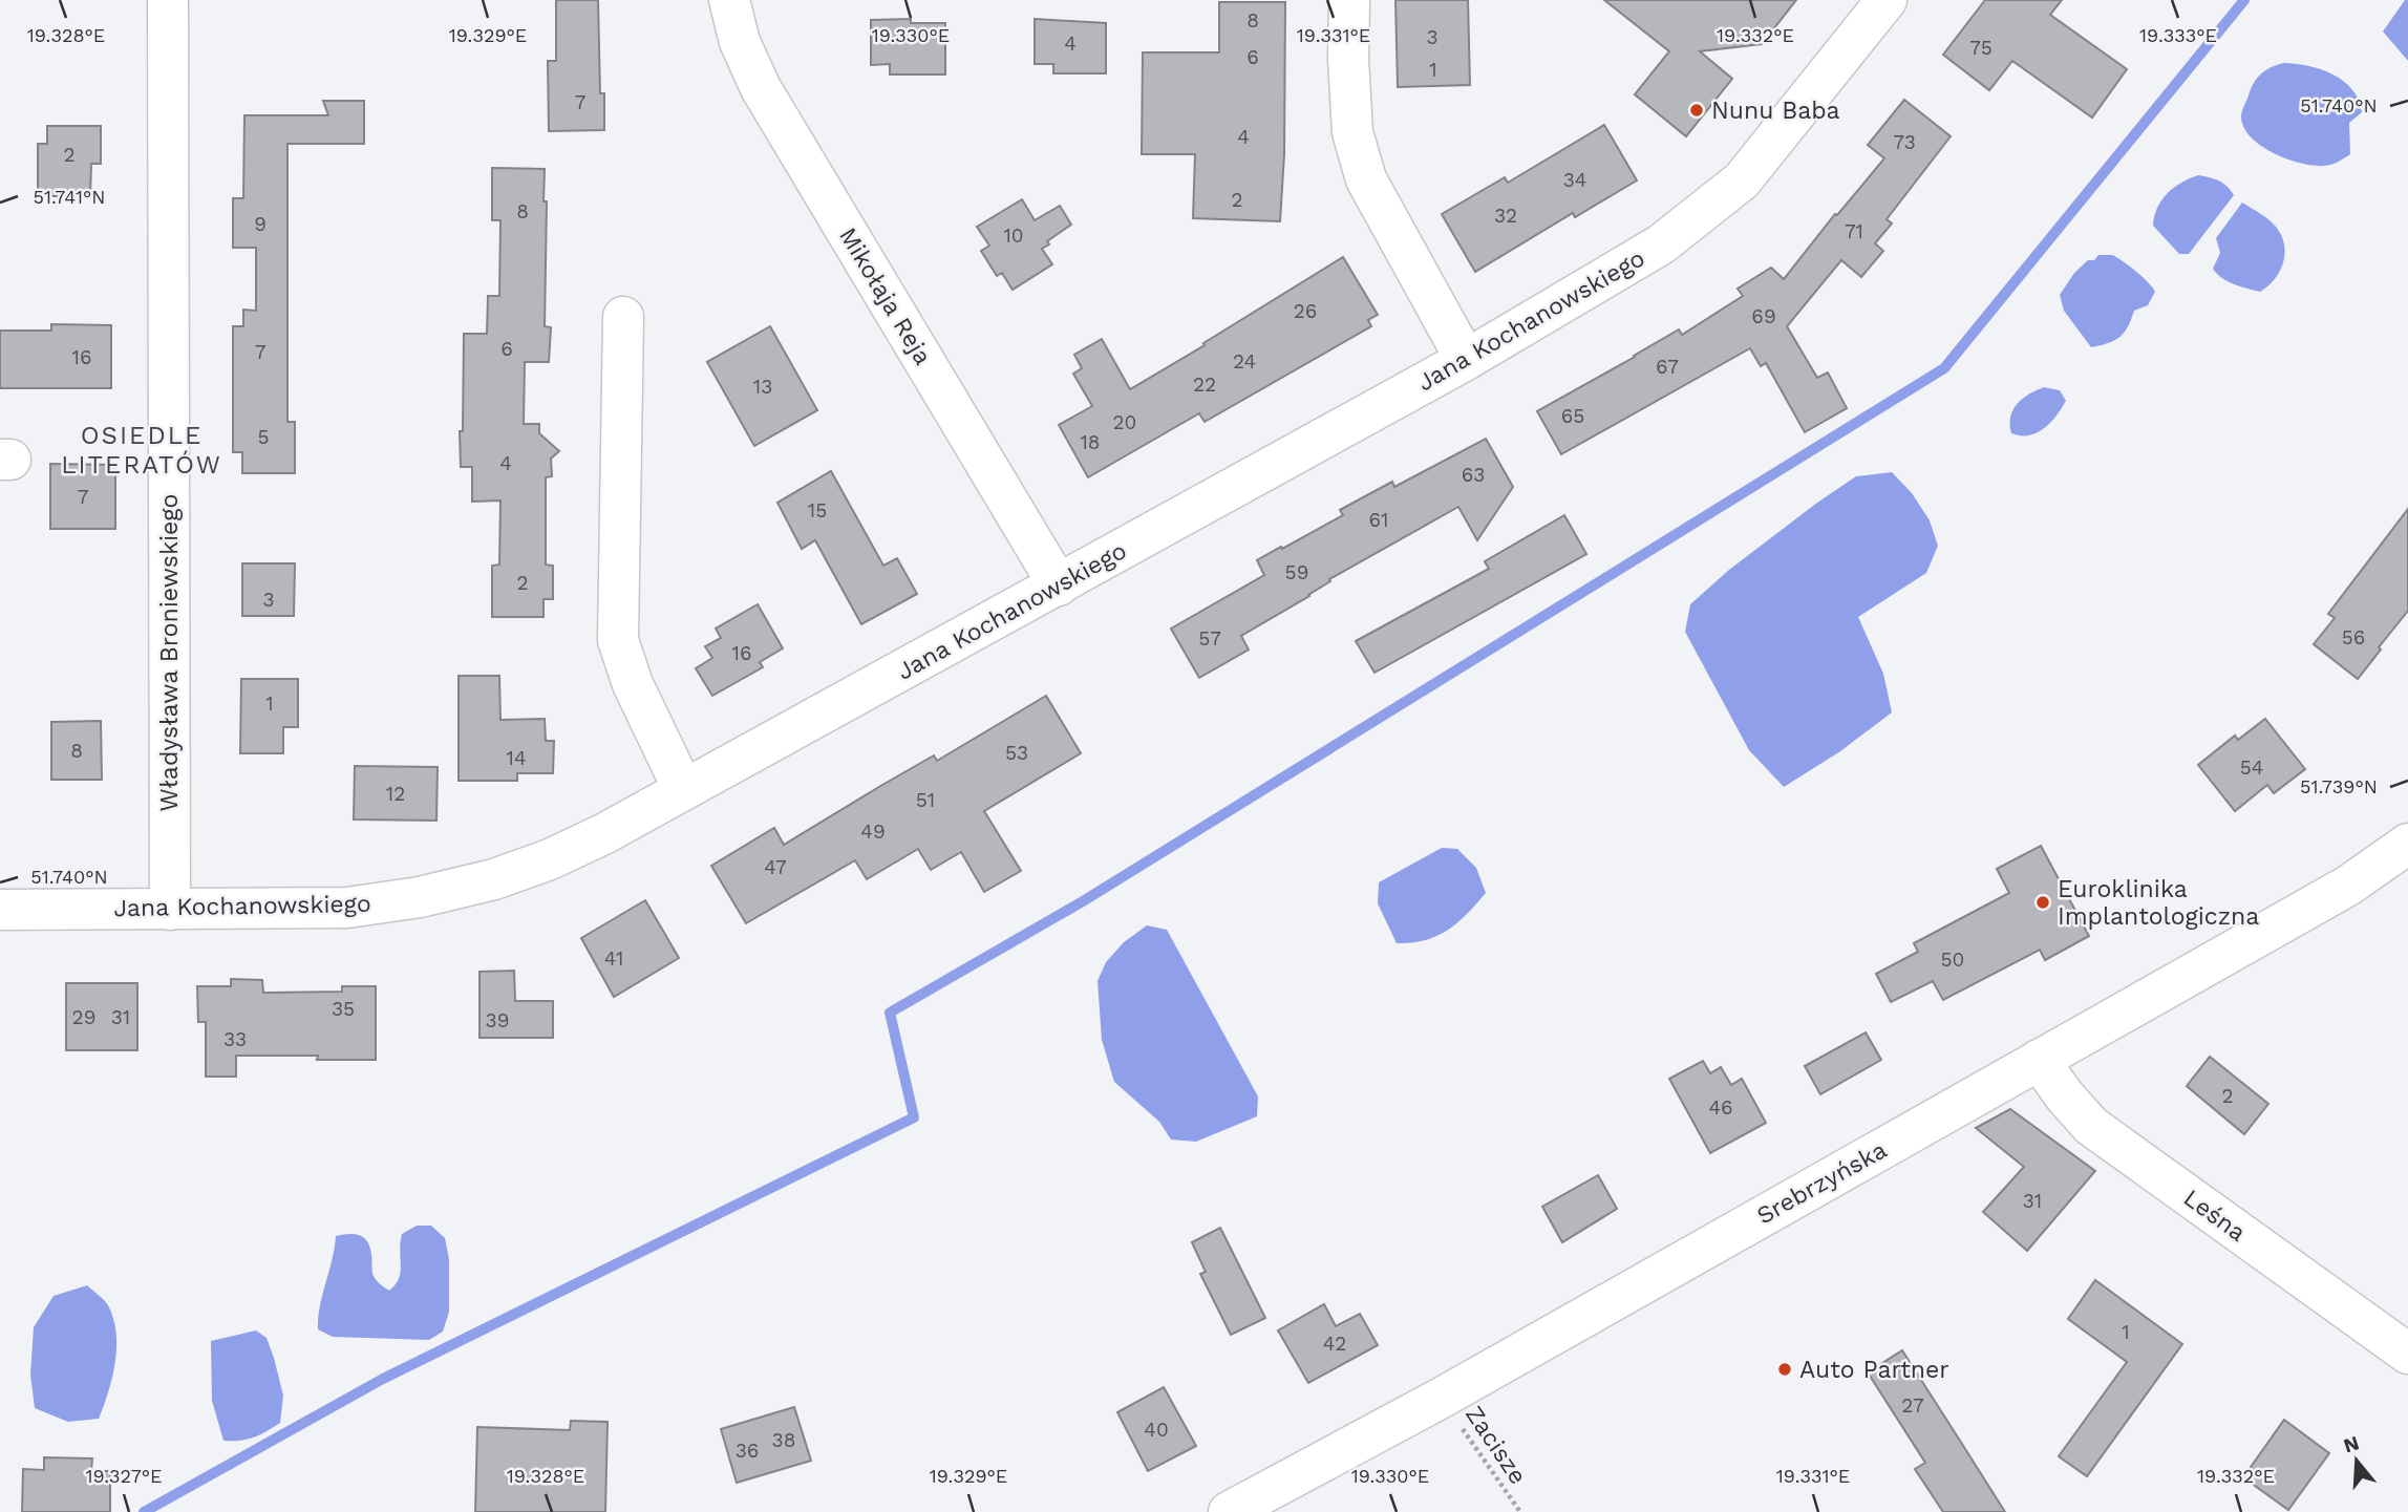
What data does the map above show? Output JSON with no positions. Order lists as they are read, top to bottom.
{
  "streets": {
    "street": [
      "Mikołaja Reja",
      "Jana Kochanowskiego",
      "Władysława Broniewskiego",
      "Srebrzyńska",
      "Leśna"
    ],
    "path": ["Zacisze"]
  },
  "crossings": [
    ["Mikołaja Reja", "Jana Kochanowskiego"],
    ["Jana Kochanowskiego", "Władysława Broniewskiego"],
    ["Srebrzyńska", "Leśna"],
    ["Srebrzyńska", "Zacisze"]
  ],
  "districts": ["OSIEDLE LITERATÓW"],
  "places": ["Nunu Baba", "Euroklinika Implantologiczna", "Auto Partner"],
  "house_numbers": [
    "8",
    "3",
    "4",
    "75",
    "6",
    "1",
    "7",
    "4",
    "73",
    "2",
    "34",
    "2",
    "8",
    "32",
    "9",
    "71",
    "10",
    "26",
    "69",
    "6",
    "7",
    "16",
    "24",
    "67",
    "22",
    "13",
    "65",
    "20",
    "5",
    "18",
    "4",
    "63",
    "7",
    "15",
    "61",
    "59",
    "2",
    "3",
    "56",
    "57",
    "16",
    "1",
    "8",
    "53",
    "14",
    "54",
    "12",
    "51",
    "49",
    "47",
    "41",
    "50",
    "35",
    "29",
    "31",
    "39",
    "33",
    "2",
    "46",
    "31",
    "1",
    "42",
    "27",
    "40",
    "38",
    "36"
  ],
  "north": "top",
  "coordinates": [
    "19.328°E",
    "19.329°E",
    "19.330°E",
    "19.331°E",
    "19.332°E",
    "19.333°E",
    "51.740°N",
    "51.741°N",
    "51.739°N",
    "19.327°E"
  ]
}
